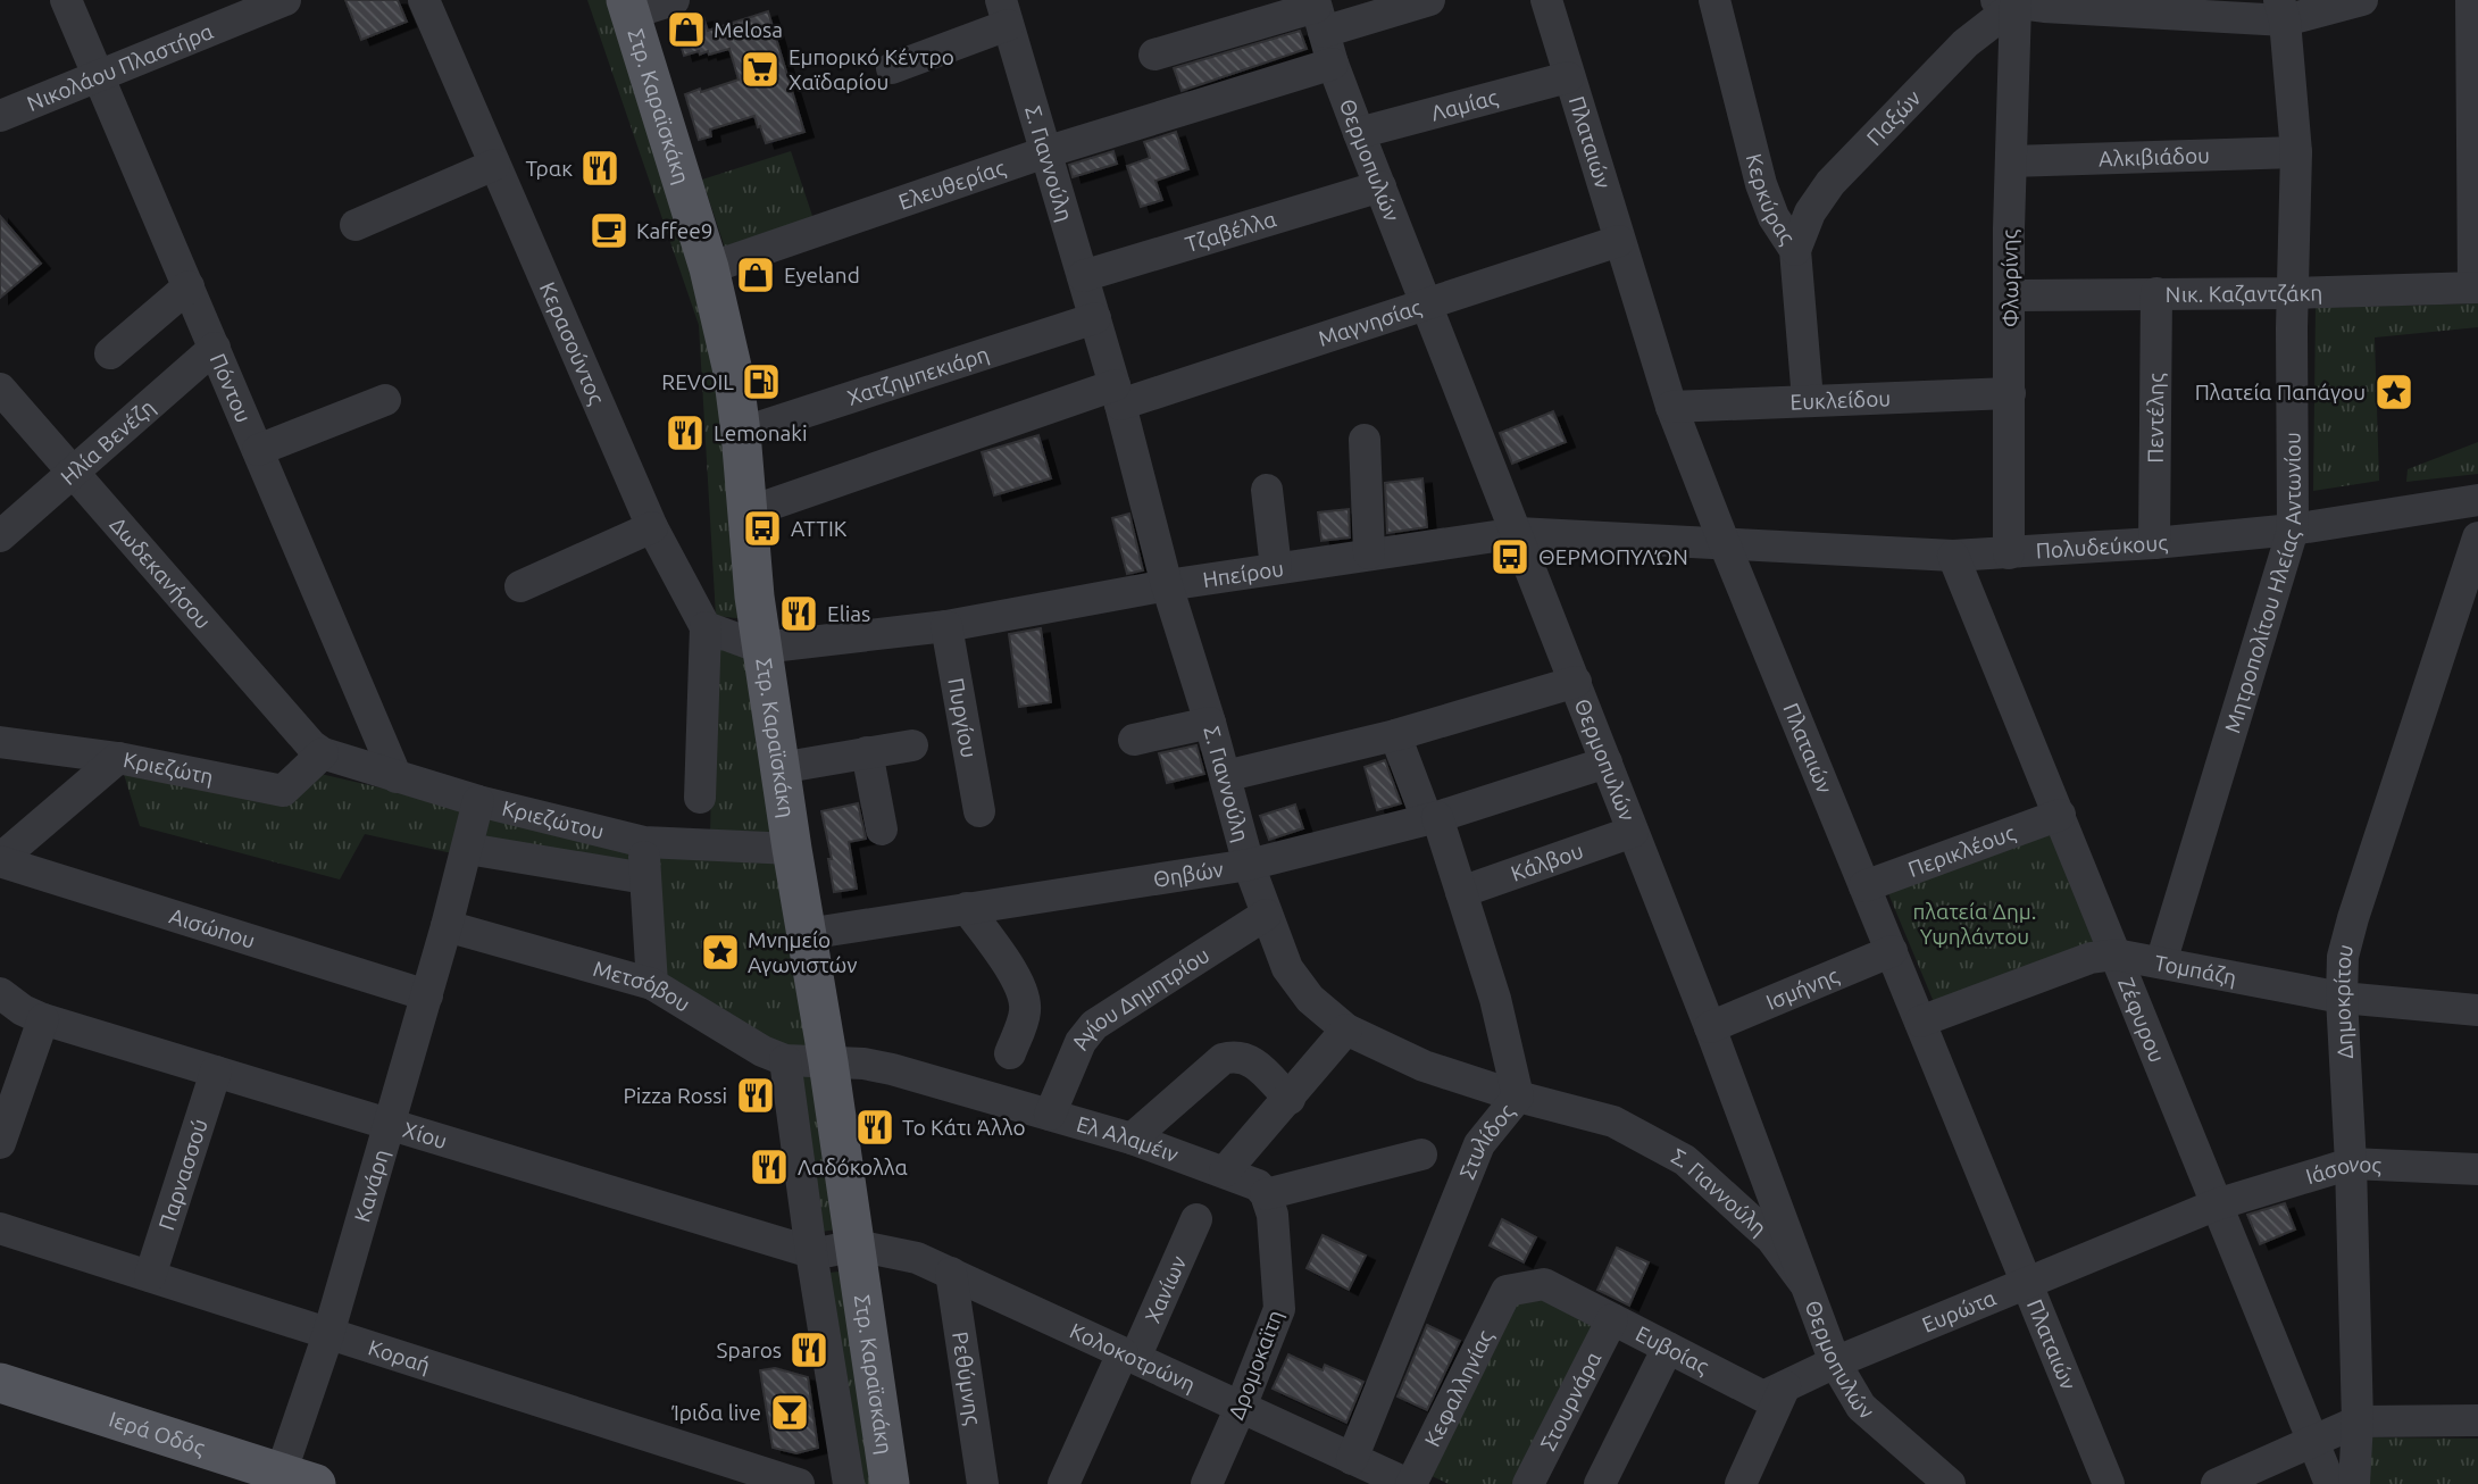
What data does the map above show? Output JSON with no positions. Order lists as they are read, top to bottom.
{
  "streets": {
    "main road": ["Στρ. Καραϊσκάκη", "Ιερά Οδός"],
    "street": [
      "Νικολάου Πλαστήρα",
      "Λαμίας",
      "Παξών",
      "Πλαταιών",
      "Αλκιβιάδου",
      "Θερμοπυλών",
      "Σ. Γιαννούλη",
      "Ελευθερίας",
      "Κερκύρας",
      "Τζαβέλλα",
      "Φλωρίνης",
      "Νικ. Καζαντζάκη",
      "Μαγνησίας",
      "Κερασούντος",
      "Χατζημπεκιάρη",
      "Πόντου",
      "Ευκλείδου",
      "Πεντέλης",
      "Ηλία Βενέζη",
      "Πολυδεύκους",
      "Δωδεκανήσου",
      "Ηπείρου",
      "Μητροπολίτου Ηλείας Αντωνίου",
      "Πυργίου",
      "Κριεζώτη",
      "Κριεζώτου",
      "Περικλέους",
      "Κάλβου",
      "Θηβών",
      "Αισώπου",
      "Τομπάζη",
      "Μετσόβου",
      "Ισμήνης",
      "Δημοκρίτου",
      "Αγίου Δημητρίου",
      "Ζέφυρου",
      "Χίου",
      "Ελ Αλαμέιν",
      "Στυλίδος",
      "Ιάσονος",
      "Παρνασσού",
      "Κανάρη",
      "Χανίων",
      "Ευρώτα",
      "Ευβοίας",
      "Κοραή",
      "Κολοκοτρώνη",
      "Δρομοκαϊτη",
      "Ρεθύμνης",
      "Κεφαλληνίας",
      "Στουρνάρα"
    ]
  },
  "crossings": [
    ["Νικολάου Πλαστήρα", "Πόντου"],
    ["Λαμίας", "Πλαταιών"],
    ["Λαμίας", "Θερμοπυλών"],
    ["Στρ. Καραϊσκάκη", "Ελευθερίας"],
    ["Στρ. Καραϊσκάκη", "Μαγνησίας"],
    ["Στρ. Καραϊσκάκη", "Χατζημπεκιάρη"],
    ["Στρ. Καραϊσκάκη", "Ηπείρου"],
    ["Στρ. Καραϊσκάκη", "Κριεζώτου"],
    ["Στρ. Καραϊσκάκη", "Θηβών"],
    ["Στρ. Καραϊσκάκη", "Μετσόβου"],
    ["Στρ. Καραϊσκάκη", "Χίου"],
    ["Στρ. Καραϊσκάκη", "Ελ Αλαμέιν"],
    ["Στρ. Καραϊσκάκη", "Κολοκοτρώνη"],
    ["Παξών", "Κερκύρας"],
    ["Παξών", "Φλωρίνης"],
    ["Πλαταιών", "Μαγνησίας"],
    ["Πλαταιών", "Ευκλείδου"],
    ["Πλαταιών", "Πολυδεύκους"],
    ["Πλαταιών", "Ηπείρου"],
    ["Πλαταιών", "Περικλέους"],
    ["Πλαταιών", "Τομπάζη"],
    ["Πλαταιών", "Ισμήνης"],
    ["Πλαταιών", "Ευρώτα"],
    ["Αλκιβιάδου", "Φλωρίνης"],
    ["Αλκιβιάδου", "Μητροπολίτου Ηλείας Αντωνίου"],
    ["Θερμοπυλών", "Σ. Γιαννούλη"],
    ["Θερμοπυλών", "Ελευθερίας"],
    ["Θερμοπυλών", "Τζαβέλλα"],
    ["Θερμοπυλών", "Μαγνησίας"],
    ["Θερμοπυλών", "Ηπείρου"],
    ["Θερμοπυλών", "Κάλβου"],
    ["Θερμοπυλών", "Θηβών"],
    ["Θερμοπυλών", "Ισμήνης"],
    ["Θερμοπυλών", "Ευρώτα"],
    ["Θερμοπυλών", "Ευβοίας"],
    ["Σ. Γιαννούλη", "Ελευθερίας"],
    ["Σ. Γιαννούλη", "Τζαβέλλα"],
    ["Σ. Γιαννούλη", "Μαγνησίας"],
    ["Σ. Γιαννούλη", "Χατζημπεκιάρη"],
    ["Σ. Γιαννούλη", "Ηπείρου"],
    ["Σ. Γιαννούλη", "Θηβών"],
    ["Σ. Γιαννούλη", "Αγίου Δημητρίου"],
    ["Σ. Γιαννούλη", "Στυλίδος"],
    ["Κερκύρας", "Ευκλείδου"],
    ["Φλωρίνης", "Νικ. Καζαντζάκη"],
    ["Φλωρίνης", "Ευκλείδου"],
    ["Φλωρίνης", "Πολυδεύκους"],
    ["Νικ. Καζαντζάκη", "Πεντέλης"],
    ["Νικ. Καζαντζάκη", "Μητροπολίτου Ηλείας Αντωνίου"],
    ["Πόντου", "Ηλία Βενέζη"],
    ["Πόντου", "Κριεζώτου"],
    ["Πεντέλης", "Πολυδεύκους"],
    ["Ηλία Βενέζη", "Δωδεκανήσου"],
    ["Πολυδεύκους", "Ηπείρου"],
    ["Πολυδεύκους", "Μητροπολίτου Ηλείας Αντωνίου"],
    ["Πολυδεύκους", "Ζέφυρου"],
    ["Δωδεκανήσου", "Κριεζώτη"],
    ["Δωδεκανήσου", "Κριεζώτου"],
    ["Ηπείρου", "Πυργίου"],
    ["Μητροπολίτου Ηλείας Αντωνίου", "Τομπάζη"],
    ["Κριεζώτη", "Κριεζώτου"],
    ["Κριεζώτου", "Κανάρη"],
    ["Περικλέους", "Ζέφυρου"],
    ["Κάλβου", "Στυλίδος"],
    ["Θηβών", "Στυλίδος"],
    ["Αισώπου", "Κανάρη"],
    ["Τομπάζη", "Δημοκρίτου"],
    ["Τομπάζη", "Ζέφυρου"],
    ["Μετσόβου", "Ελ Αλαμέιν"],
    ["Μετσόβου", "Κανάρη"],
    ["Δημοκρίτου", "Ιάσονος"],
    ["Αγίου Δημητρίου", "Ελ Αλαμέιν"],
    ["Ζέφυρου", "Ιάσονος"],
    ["Ζέφυρου", "Ευρώτα"],
    ["Χίου", "Παρνασσού"],
    ["Χίου", "Κανάρη"],
    ["Χίου", "Κολοκοτρώνη"],
    ["Ελ Αλαμέιν", "Δρομοκαϊτη"],
    ["Στυλίδος", "Κολοκοτρώνη"],
    ["Ιάσονος", "Ευρώτα"],
    ["Παρνασσού", "Κοραή"],
    ["Κανάρη", "Κοραή"],
    ["Κανάρη", "Ιερά Οδός"],
    ["Χανίων", "Κολοκοτρώνη"],
    ["Ευρώτα", "Ευβοίας"],
    ["Ευβοίας", "Κεφαλληνίας"],
    ["Ευβοίας", "Στουρνάρα"],
    ["Κολοκοτρώνη", "Δρομοκαϊτη"],
    ["Κολοκοτρώνη", "Ρεθύμνης"],
    ["Κολοκοτρώνη", "Κεφαλληνίας"]
  ],
  "parks": ["πλατεία Δημ. Υψηλάντου"],
  "places": {
    "shop": ["Melosa", "Eyeland"],
    "supermarket": ["Εμπορικό Κέντρο Χαϊδαρίου"],
    "restaurant": [
      "Τρακ",
      "Lemonaki",
      "Elias",
      "Pizza Rossi",
      "Το Κάτι Άλλο",
      "Λαδόκολλα",
      "Sparos"
    ],
    "cafe": ["Kaffee9"],
    "fuel station": ["REVOIL"],
    "place": ["Πλατεία Παπάγου", "Μνημείο Αγωνιστών"],
    "bus stop": ["ΑΤΤΙΚ", "ΘΕΡΜΟΠΥΛΏΝ"],
    "bar": ["Ίριδα live"]
  }
}
